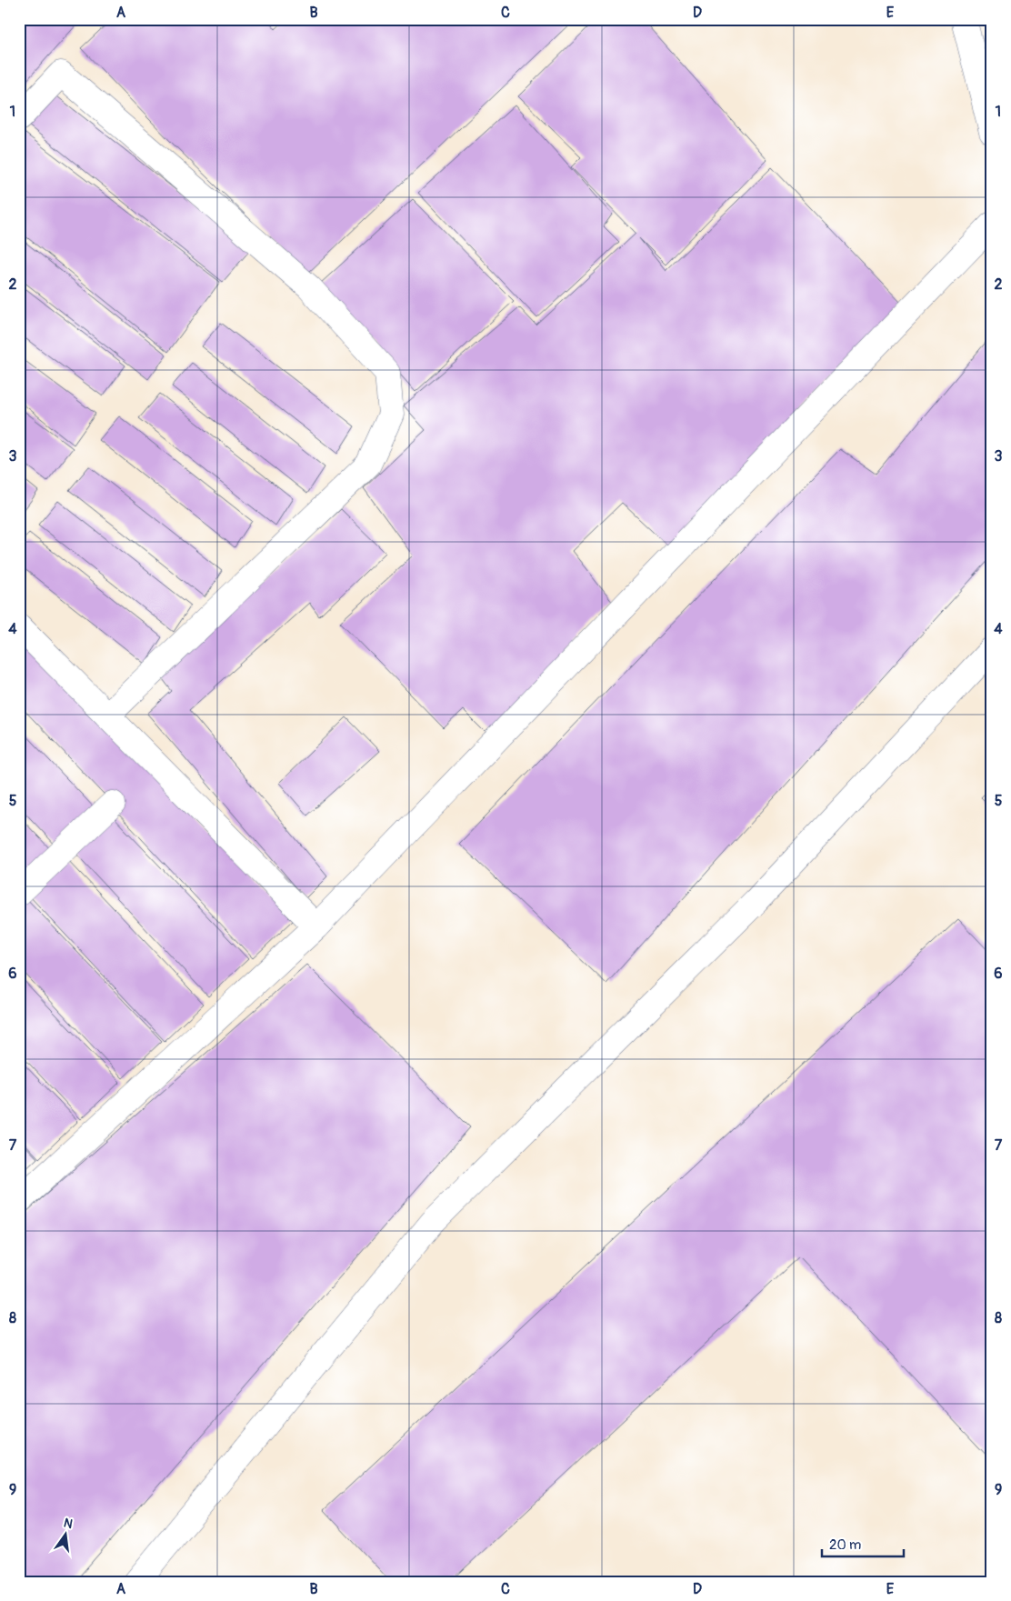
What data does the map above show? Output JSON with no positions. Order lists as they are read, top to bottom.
{
  "scale_bar": "20 m",
  "north": "top",
  "grid": {
    "columns": [
      "A",
      "B",
      "C",
      "D",
      "E"
    ],
    "rows": [
      "1",
      "2",
      "3",
      "4",
      "5",
      "6",
      "7",
      "8",
      "9"
    ]
  }
}
